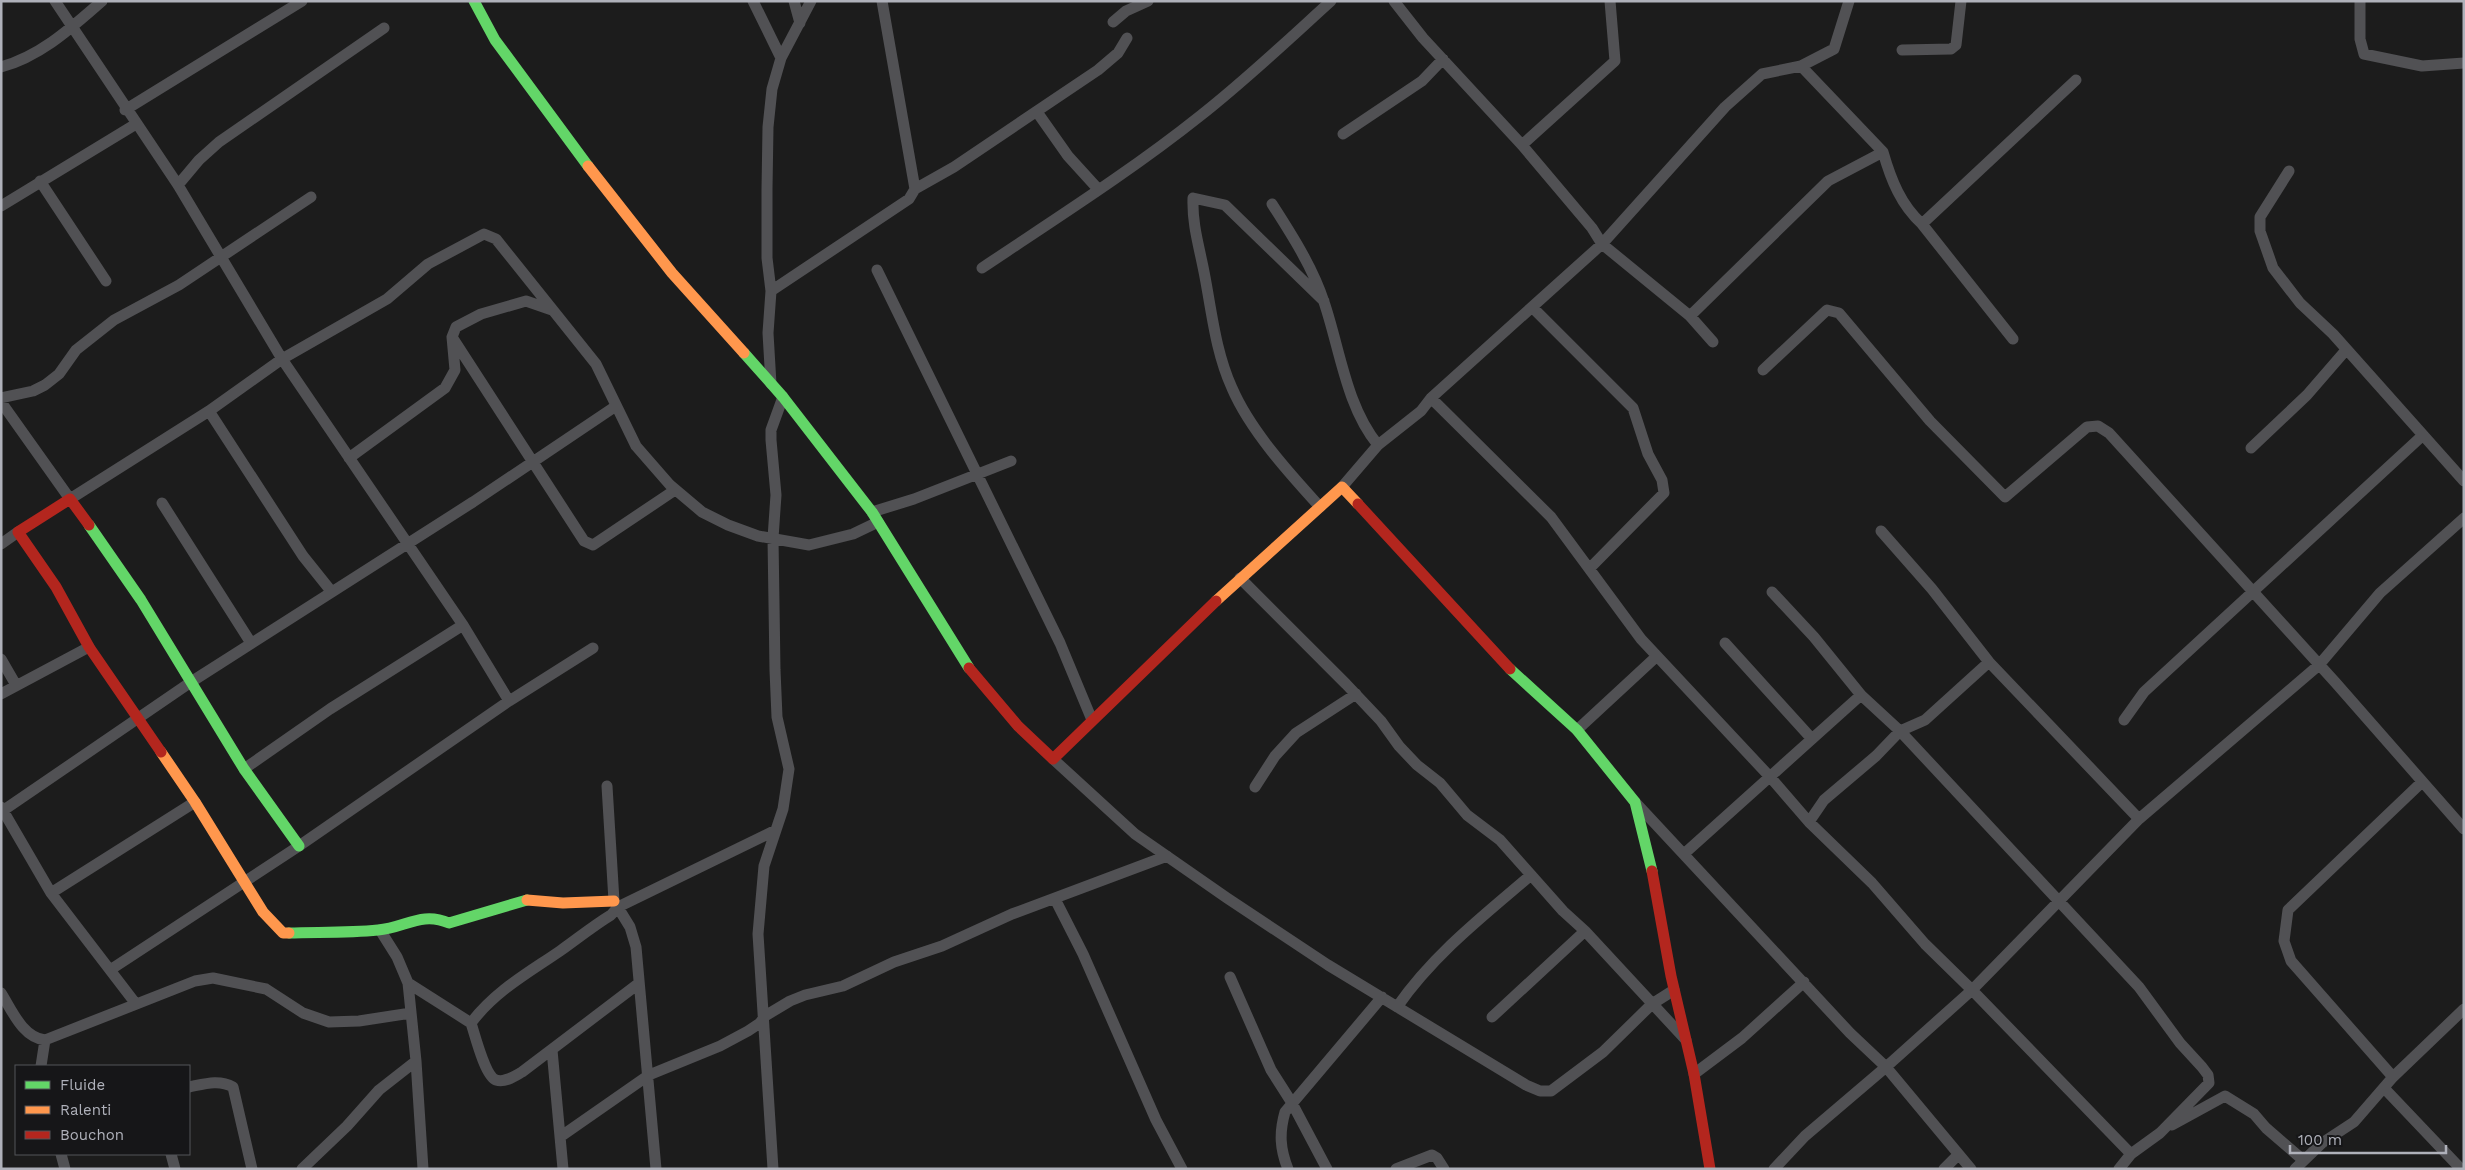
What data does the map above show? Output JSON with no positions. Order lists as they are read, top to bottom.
{
  "legend": ["Fluide", "Ralenti", "Bouchon"],
  "scale_bar": "100 m"
}
